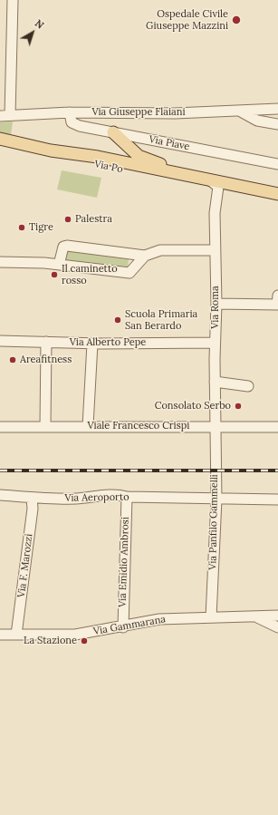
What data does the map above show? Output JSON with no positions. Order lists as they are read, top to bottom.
{
  "streets": {
    "main road": ["Via Po"],
    "street": [
      "Via Giuseppe Flaiani",
      "Via Piave",
      "Via Roma",
      "Via Alberto Pepe",
      "Viale Francesco Crispi",
      "Via Aeroporto",
      "Via Panfilo Gammelli",
      "Via Emidio Ambrosi",
      "Via F. Marozzi",
      "Via Gammarana"
    ]
  },
  "crossings": [
    ["Via Giuseppe Flaiani", "Via Piave"],
    ["Via Po", "Via Roma"],
    ["Via Roma", "Via Alberto Pepe"],
    ["Via Roma", "Viale Francesco Crispi"],
    ["Via Roma", "Via Panfilo Gammelli"],
    ["Viale Francesco Crispi", "Via Panfilo Gammelli"],
    ["Via Aeroporto", "Via Panfilo Gammelli"],
    ["Via Aeroporto", "Via Emidio Ambrosi"],
    ["Via Aeroporto", "Via F. Marozzi"],
    ["Via Panfilo Gammelli", "Via Gammarana"],
    ["Via Emidio Ambrosi", "Via Gammarana"],
    ["Via F. Marozzi", "Via Gammarana"]
  ],
  "places": [
    "Ospedale Civile Giuseppe Mazzini",
    "Palestra",
    "Tigre",
    "Il caminetto rosso",
    "Scuola Primaria San Berardo",
    "Areafitness",
    "Consolato Serbo",
    "La Stazione"
  ],
  "north": "top right"
}
